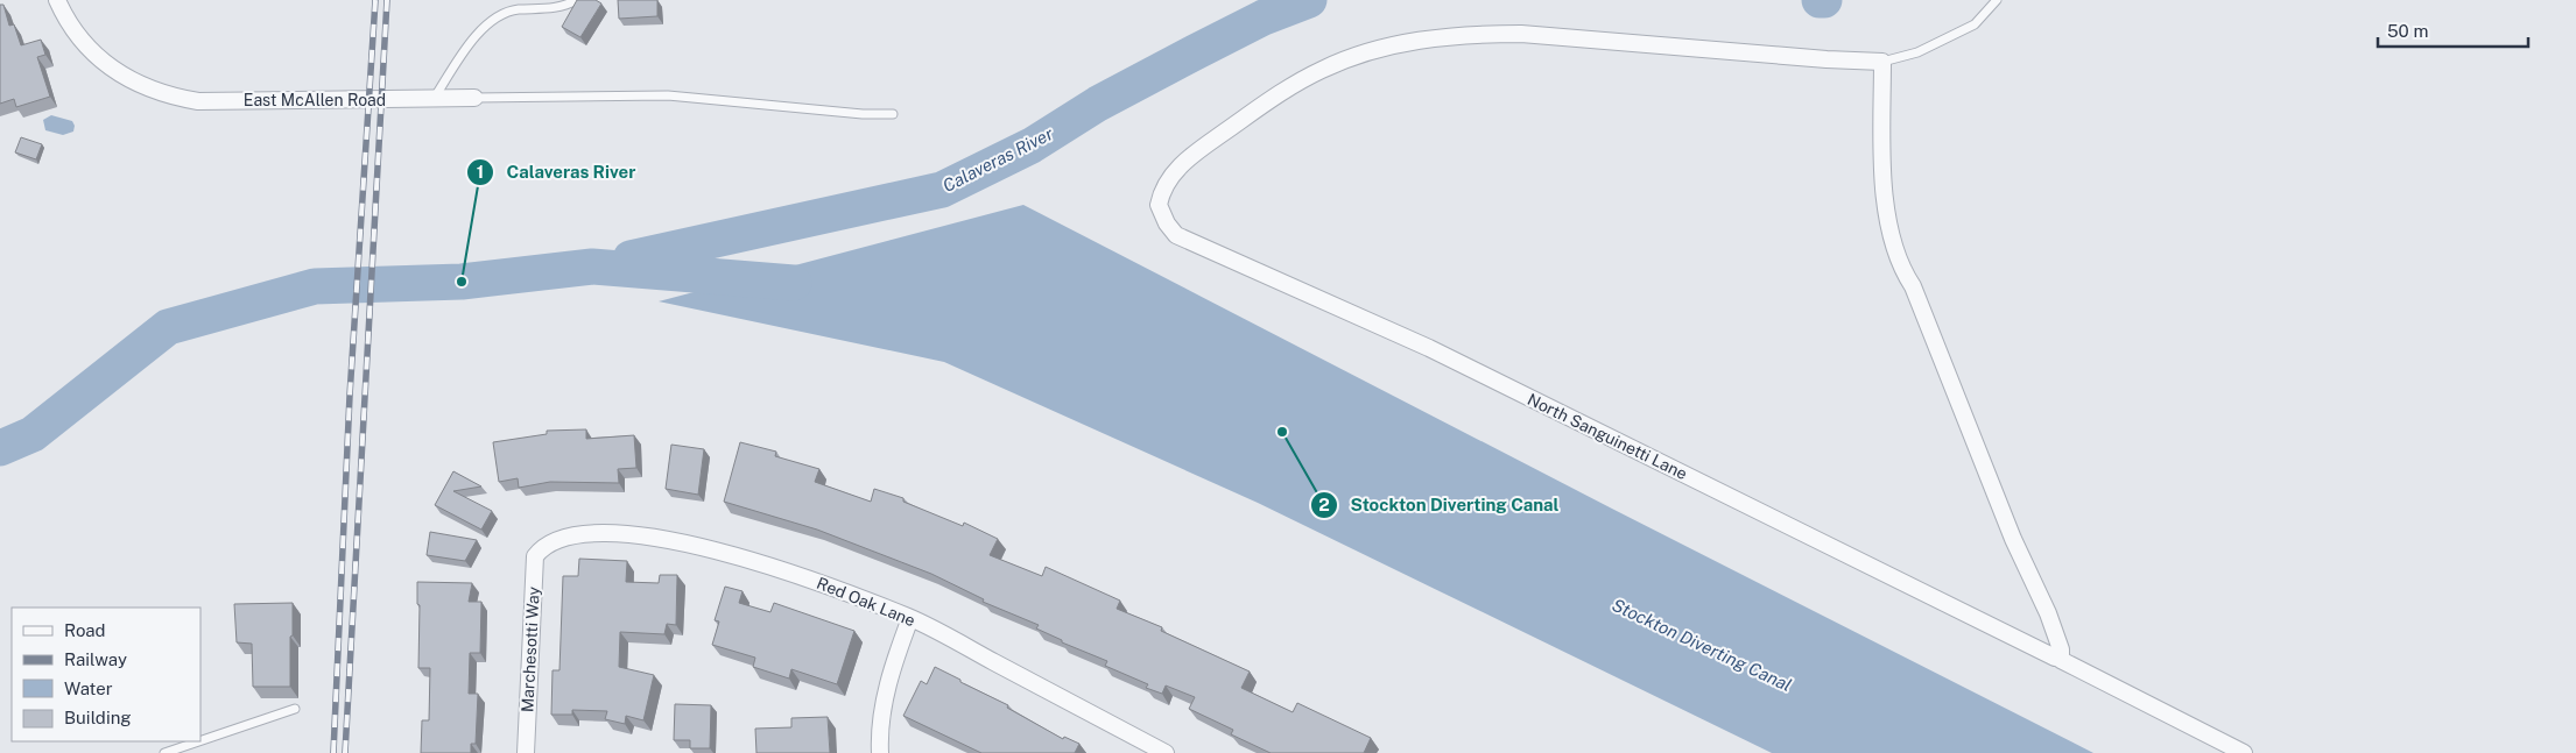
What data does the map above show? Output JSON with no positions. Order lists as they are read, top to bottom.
{
  "streets": {
    "street": [
      "East McAllen Road",
      "North Sanguinetti Lane",
      "Red Oak Lane",
      "Marchesotti Way"
    ]
  },
  "crossings": [
    ["Red Oak Lane", "Marchesotti Way"]
  ],
  "water": ["Calaveras River", "Stockton Diverting Canal"],
  "places": ["Calaveras River", "Stockton Diverting Canal"],
  "legend": [
    "Road",
    "Railway",
    "Water",
    "Building"
  ],
  "scale_bar": "50 m"
}
